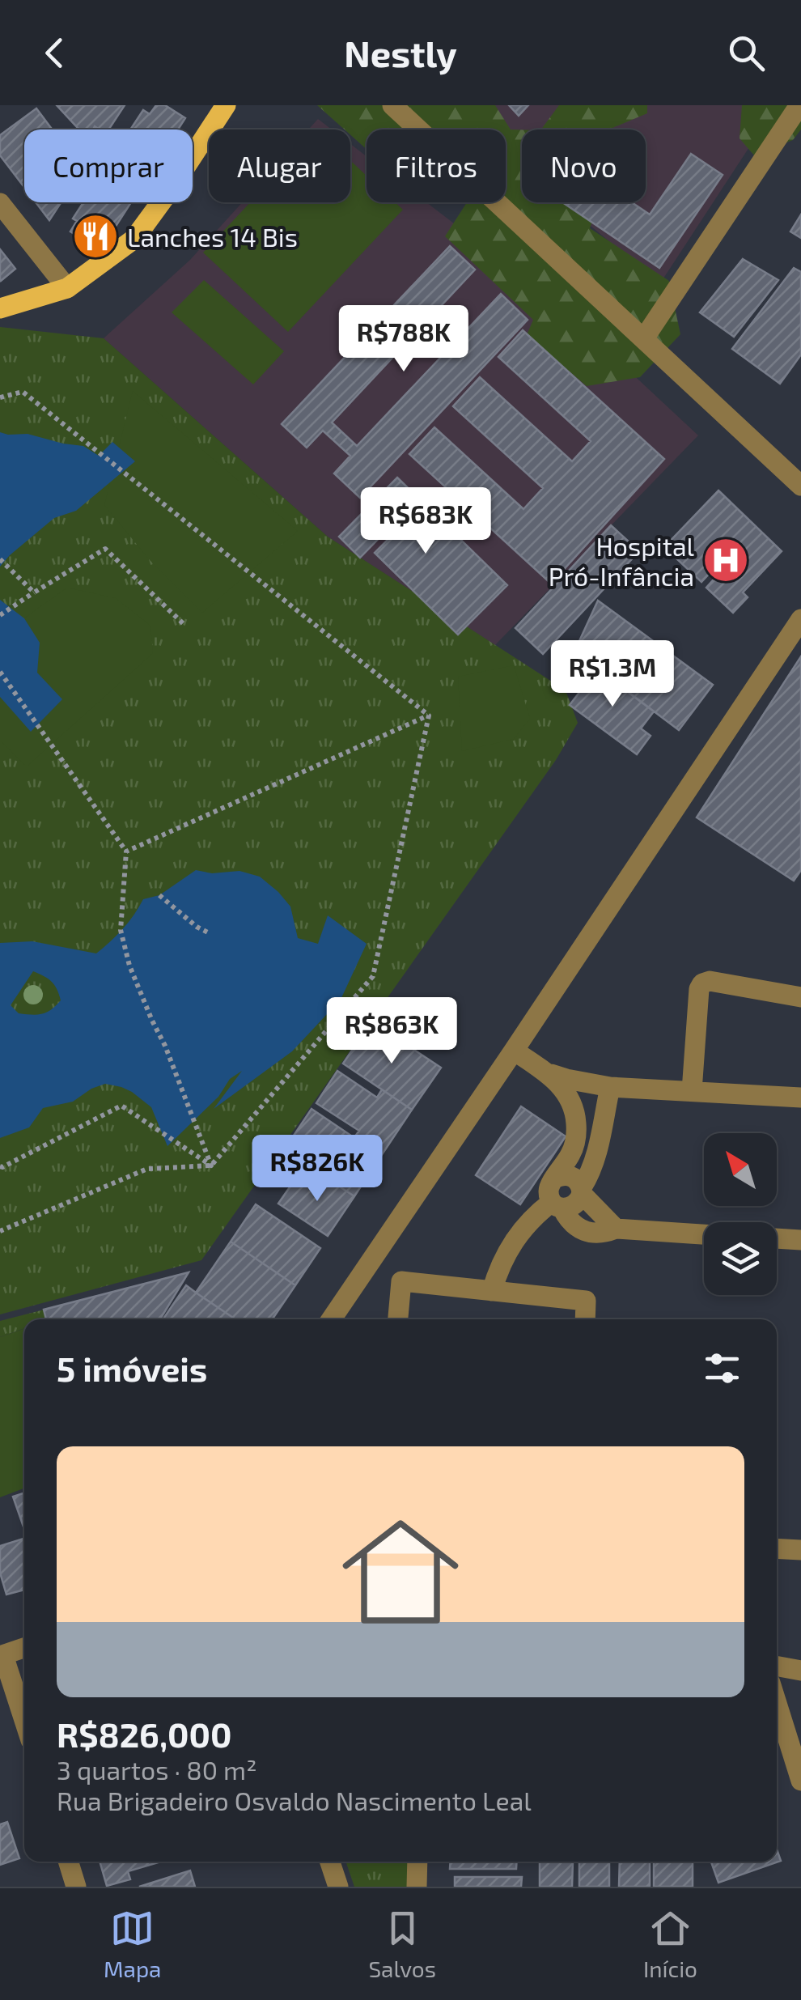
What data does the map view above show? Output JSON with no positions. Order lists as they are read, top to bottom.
{
  "places": {
    "restaurant": ["Lanches 14 Bis"],
    "hospital": ["Hospital Pró-Infância"]
  },
  "north": "top left",
  "page": {
    "header": "Nestly",
    "chip": [
      "Comprar",
      "Alugar",
      "Filtros",
      "Novo"
    ],
    "price": [
      "R$788K",
      "R$683K",
      "R$1.3M",
      "R$863K",
      "R$826K"
    ],
    "heading": "5 imóveis",
    "list": [
      {
        "name": "R$826,000",
        "note": "3 quartos · 80 m² · Rua Brigadeiro Osvaldo Nascimento Leal"
      }
    ],
    "tabs": ["Mapa", "Salvos", "Início"]
  }
}
